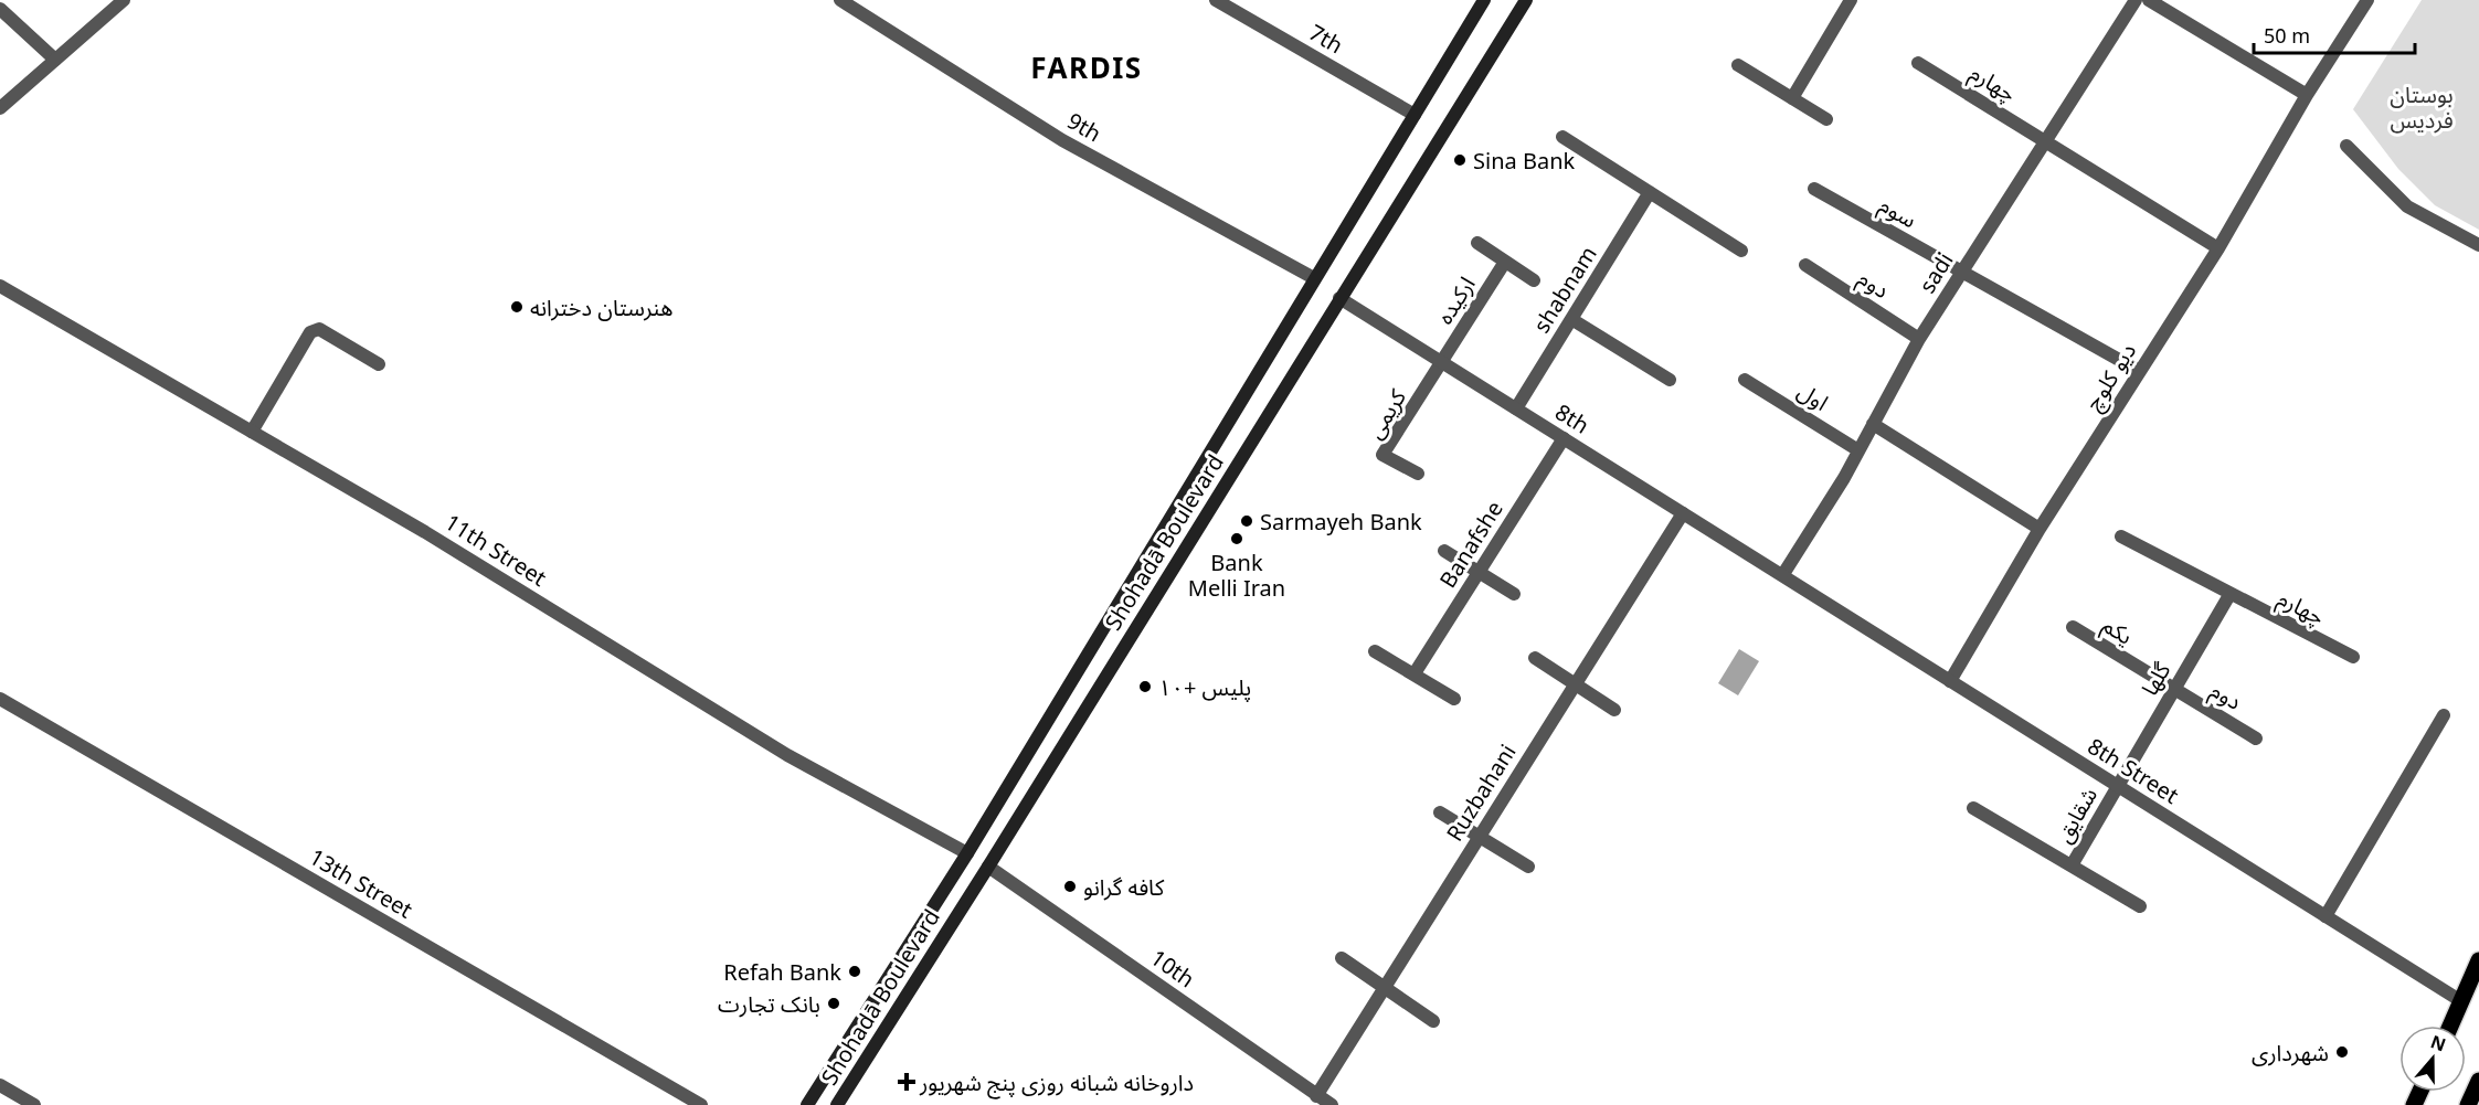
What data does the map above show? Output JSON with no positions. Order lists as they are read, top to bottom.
{
  "streets": {
    "main road": ["Shohadā Boulevard"],
    "street": [
      "7th",
      "چهارم",
      "9th",
      "سوم",
      "sadi",
      "دوم",
      "shabnam",
      "ارکیده",
      "دیو کلوچ",
      "اول",
      "کریمی",
      "8th",
      "Banafshe",
      "11th Street",
      "یکم",
      "گلها",
      "8th Street",
      "Ruzbahani",
      "شقایق",
      "13th Street",
      "10th"
    ]
  },
  "crossings": [
    ["7th", "Shohadā Boulevard"],
    ["چهارم", "sadi"],
    ["چهارم", "دیو کلوچ"],
    ["چهارم", "گلها"],
    ["9th", "Shohadā Boulevard"],
    ["سوم", "sadi"],
    ["سوم", "دیو کلوچ"],
    ["sadi", "دوم"],
    ["sadi", "اول"],
    ["sadi", "8th"],
    ["sadi", "8th Street"],
    ["دوم", "یکم"],
    ["دوم", "گلها"],
    ["shabnam", "8th"],
    ["ارکیده", "کریمی"],
    ["ارکیده", "8th"],
    ["دیو کلوچ", "8th Street"],
    ["کریمی", "8th"],
    ["8th", "Shohadā Boulevard"],
    ["8th", "Banafshe"],
    ["8th", "8th Street"],
    ["8th", "Ruzbahani"],
    ["Shohadā Boulevard", "11th Street"],
    ["Shohadā Boulevard", "10th"],
    ["یکم", "گلها"],
    ["گلها", "8th Street"],
    ["گلها", "شقایق"],
    ["8th Street", "شقایق"],
    ["Ruzbahani", "10th"]
  ],
  "districts": ["FARDIS"],
  "parks": ["بوستان فردیس"],
  "places": {
    "other": [
      "Sina Bank",
      "هنرستان دخترانه",
      "Sarmayeh Bank",
      "Bank Melli Iran",
      "پلیس +۱۰",
      "کافه گرانو",
      "Refah Bank",
      "بانک تجارت",
      "شهرداری"
    ],
    "health": ["داروخانه شبانه روزی پنج شهریور"]
  },
  "scale_bar": "50 m",
  "north": "top"
}
